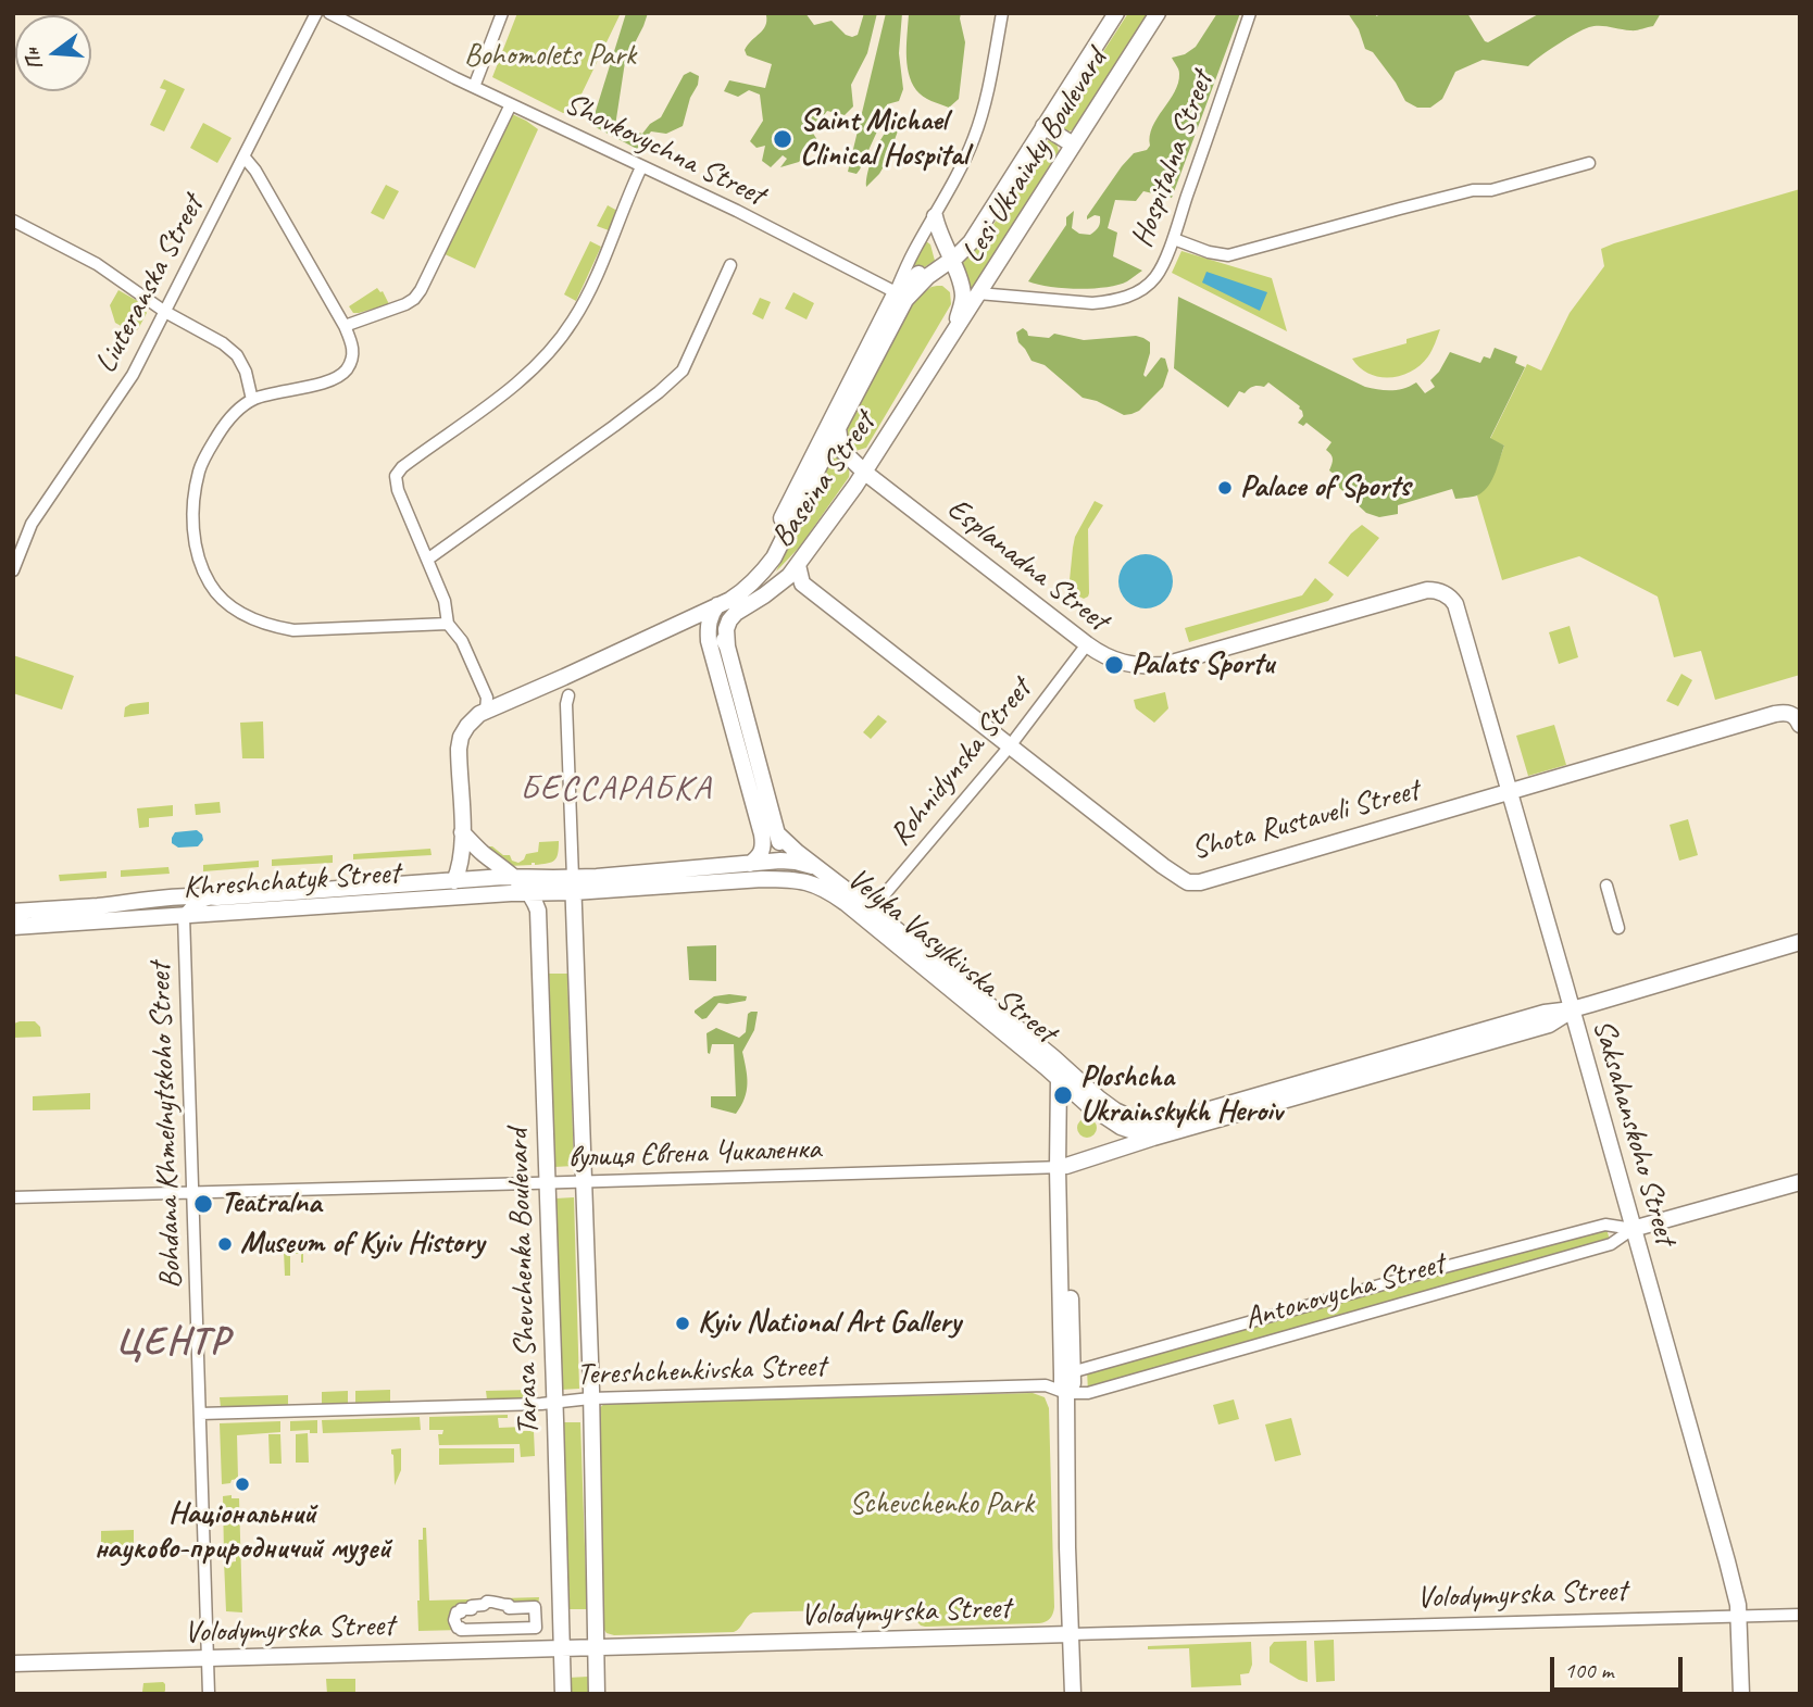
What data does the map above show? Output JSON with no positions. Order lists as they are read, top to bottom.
{
  "streets": {
    "main road": [
      "Lesi Ukrainky Boulevard",
      "Baseina Street",
      "Esplanadna Street",
      "Shota Rustaveli Street",
      "Khreshchatyk Street",
      "Velyka Vasylkivska Street",
      "Saksahanskoho Street",
      "Tarasa Shevchenka Boulevard",
      "Antonovycha Street",
      "Volodymyrska Street"
    ],
    "street": [
      "Shovkovychna Street",
      "Hospitalna Street",
      "Liuteranska Street",
      "Rohnidynska Street",
      "Bohdana Khmelnytskoho Street",
      "вулиця Євгена Чикаленка",
      "Tereshchenkivska Street"
    ]
  },
  "crossings": [
    ["Shovkovychna Street", "Baseina Street"],
    ["Lesi Ukrainky Boulevard", "Hospitalna Street"],
    ["Lesi Ukrainky Boulevard", "Baseina Street"],
    ["Baseina Street", "Esplanadna Street"],
    ["Baseina Street", "Shota Rustaveli Street"],
    ["Esplanadna Street", "Rohnidynska Street"],
    ["Esplanadna Street", "Saksahanskoho Street"],
    ["Rohnidynska Street", "Shota Rustaveli Street"],
    ["Rohnidynska Street", "Velyka Vasylkivska Street"],
    ["Shota Rustaveli Street", "Saksahanskoho Street"],
    ["Khreshchatyk Street", "Velyka Vasylkivska Street"],
    ["Khreshchatyk Street", "Bohdana Khmelnytskoho Street"],
    ["Khreshchatyk Street", "Tarasa Shevchenka Boulevard"],
    ["Velyka Vasylkivska Street", "Saksahanskoho Street"],
    ["Velyka Vasylkivska Street", "Tarasa Shevchenka Boulevard"],
    ["Bohdana Khmelnytskoho Street", "вулиця Євгена Чикаленка"],
    ["Bohdana Khmelnytskoho Street", "Tereshchenkivska Street"],
    ["Bohdana Khmelnytskoho Street", "Volodymyrska Street"],
    ["Saksahanskoho Street", "Antonovycha Street"],
    ["Saksahanskoho Street", "Volodymyrska Street"],
    ["вулиця Євгена Чикаленка", "Tarasa Shevchenka Boulevard"],
    ["Tarasa Shevchenka Boulevard", "Tereshchenkivska Street"],
    ["Tarasa Shevchenka Boulevard", "Volodymyrska Street"],
    ["Antonovycha Street", "Tereshchenkivska Street"]
  ],
  "districts": ["БЕССАРАБКА", "ЦЕНТР"],
  "parks": ["Bohomolets Park", "Schevchenko Park"],
  "places": [
    "Saint Michael Clinical Hospital",
    "Palace of Sports",
    "Palats Sportu",
    "Ploshcha Ukrainskykh Heroiv",
    "Teatralna",
    "Museum of Kyiv History",
    "Kyiv National Art Gallery",
    "Національний науково-природничий музей"
  ],
  "scale_bar": "100 m",
  "north": "left"
}
